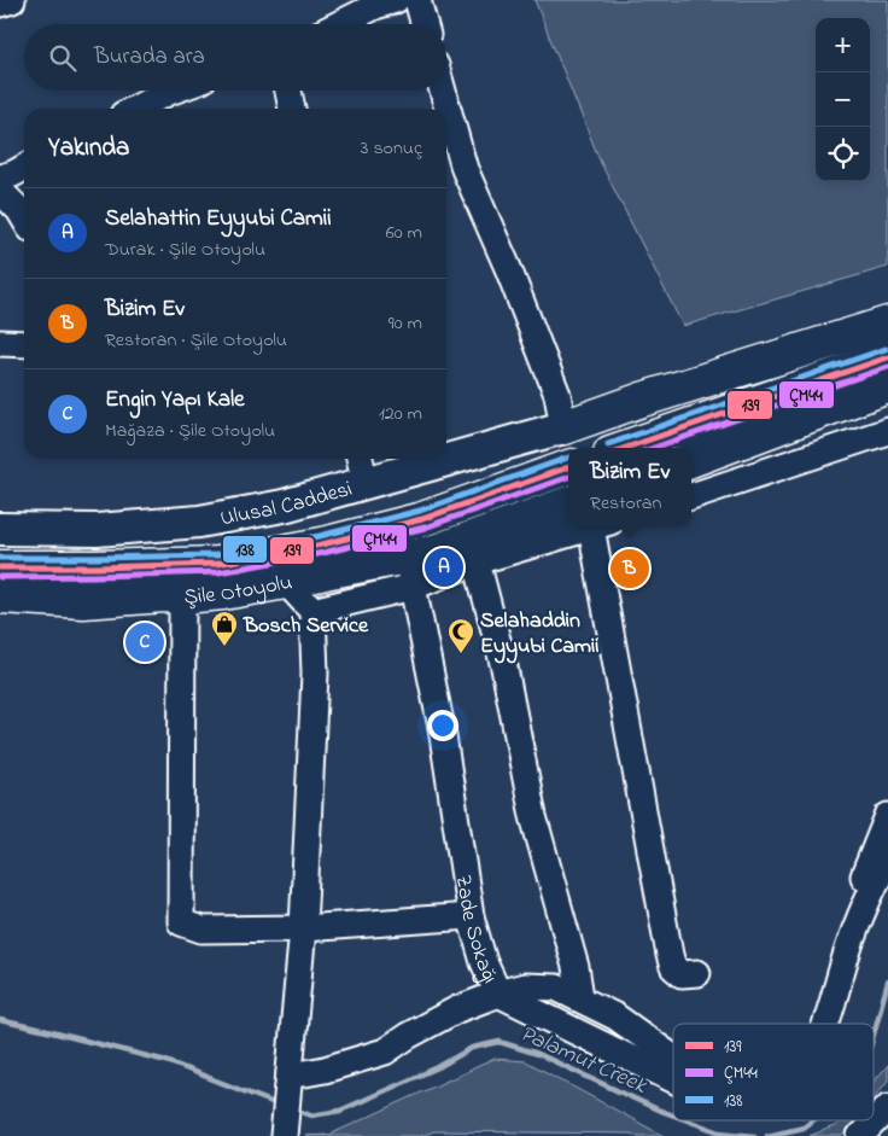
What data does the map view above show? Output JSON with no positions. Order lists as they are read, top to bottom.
{
  "streets": {
    "highway": ["Şile Otoyolu"],
    "main road": ["Ulusal Caddesi"],
    "street": ["Zade Sokağı"]
  },
  "crossings": [
    ["Şile Otoyolu", "Zade Sokağı"]
  ],
  "water": ["Palamut Creek"],
  "places": {
    "shop": ["Bosch Service"],
    "mosque": ["Selahaddin Eyyubi Camii"]
  },
  "lines": ["transit line 138", "transit line 139", "transit line ÇM44"],
  "legend": ["139", "ÇM44", "138"],
  "page": {
    "map_buttons": ["+", "−"],
    "search": "Burada ara",
    "heading": ["Yakında", "3 sonuç"],
    "list": [
      {
        "mark": "A",
        "name": "Selahattin Eyyubi Camii",
        "note": "Durak · Şile Otoyolu",
        "value": "60 m"
      },
      {
        "mark": "B",
        "name": "Bizim Ev",
        "note": "Restoran · Şile Otoyolu",
        "value": "90 m"
      },
      {
        "mark": "C",
        "name": "Engin Yapı Kale",
        "note": "Mağaza · Şile Otoyolu",
        "value": "120 m"
      }
    ],
    "popup": ["Bizim Ev", "Restoran"],
    "pins": ["A", "B", "C"]
  }
}
